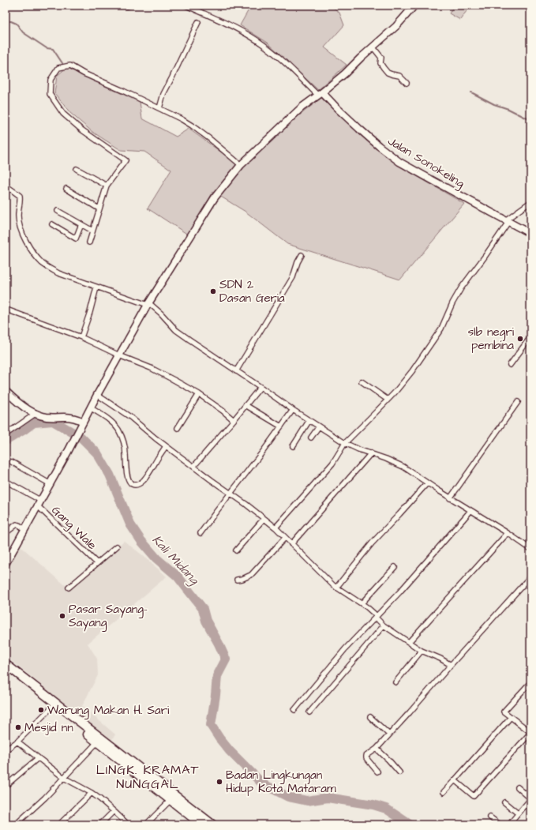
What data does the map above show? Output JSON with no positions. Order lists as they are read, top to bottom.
{
  "streets": {
    "street": ["Jalan Sonokeling", "Gang Wale"]
  },
  "districts": ["LINGK. KRAMAT NUNGGAL"],
  "water": ["Kali Midang"],
  "places": [
    "SDN 2 Dasan Geria",
    "slb negri pembina",
    "Pasar Sayang- Sayang",
    "Warung Makan H. Sari",
    "Mesjid nn",
    "Badan Lingkungan Hidup Kota Mataram"
  ]
}
